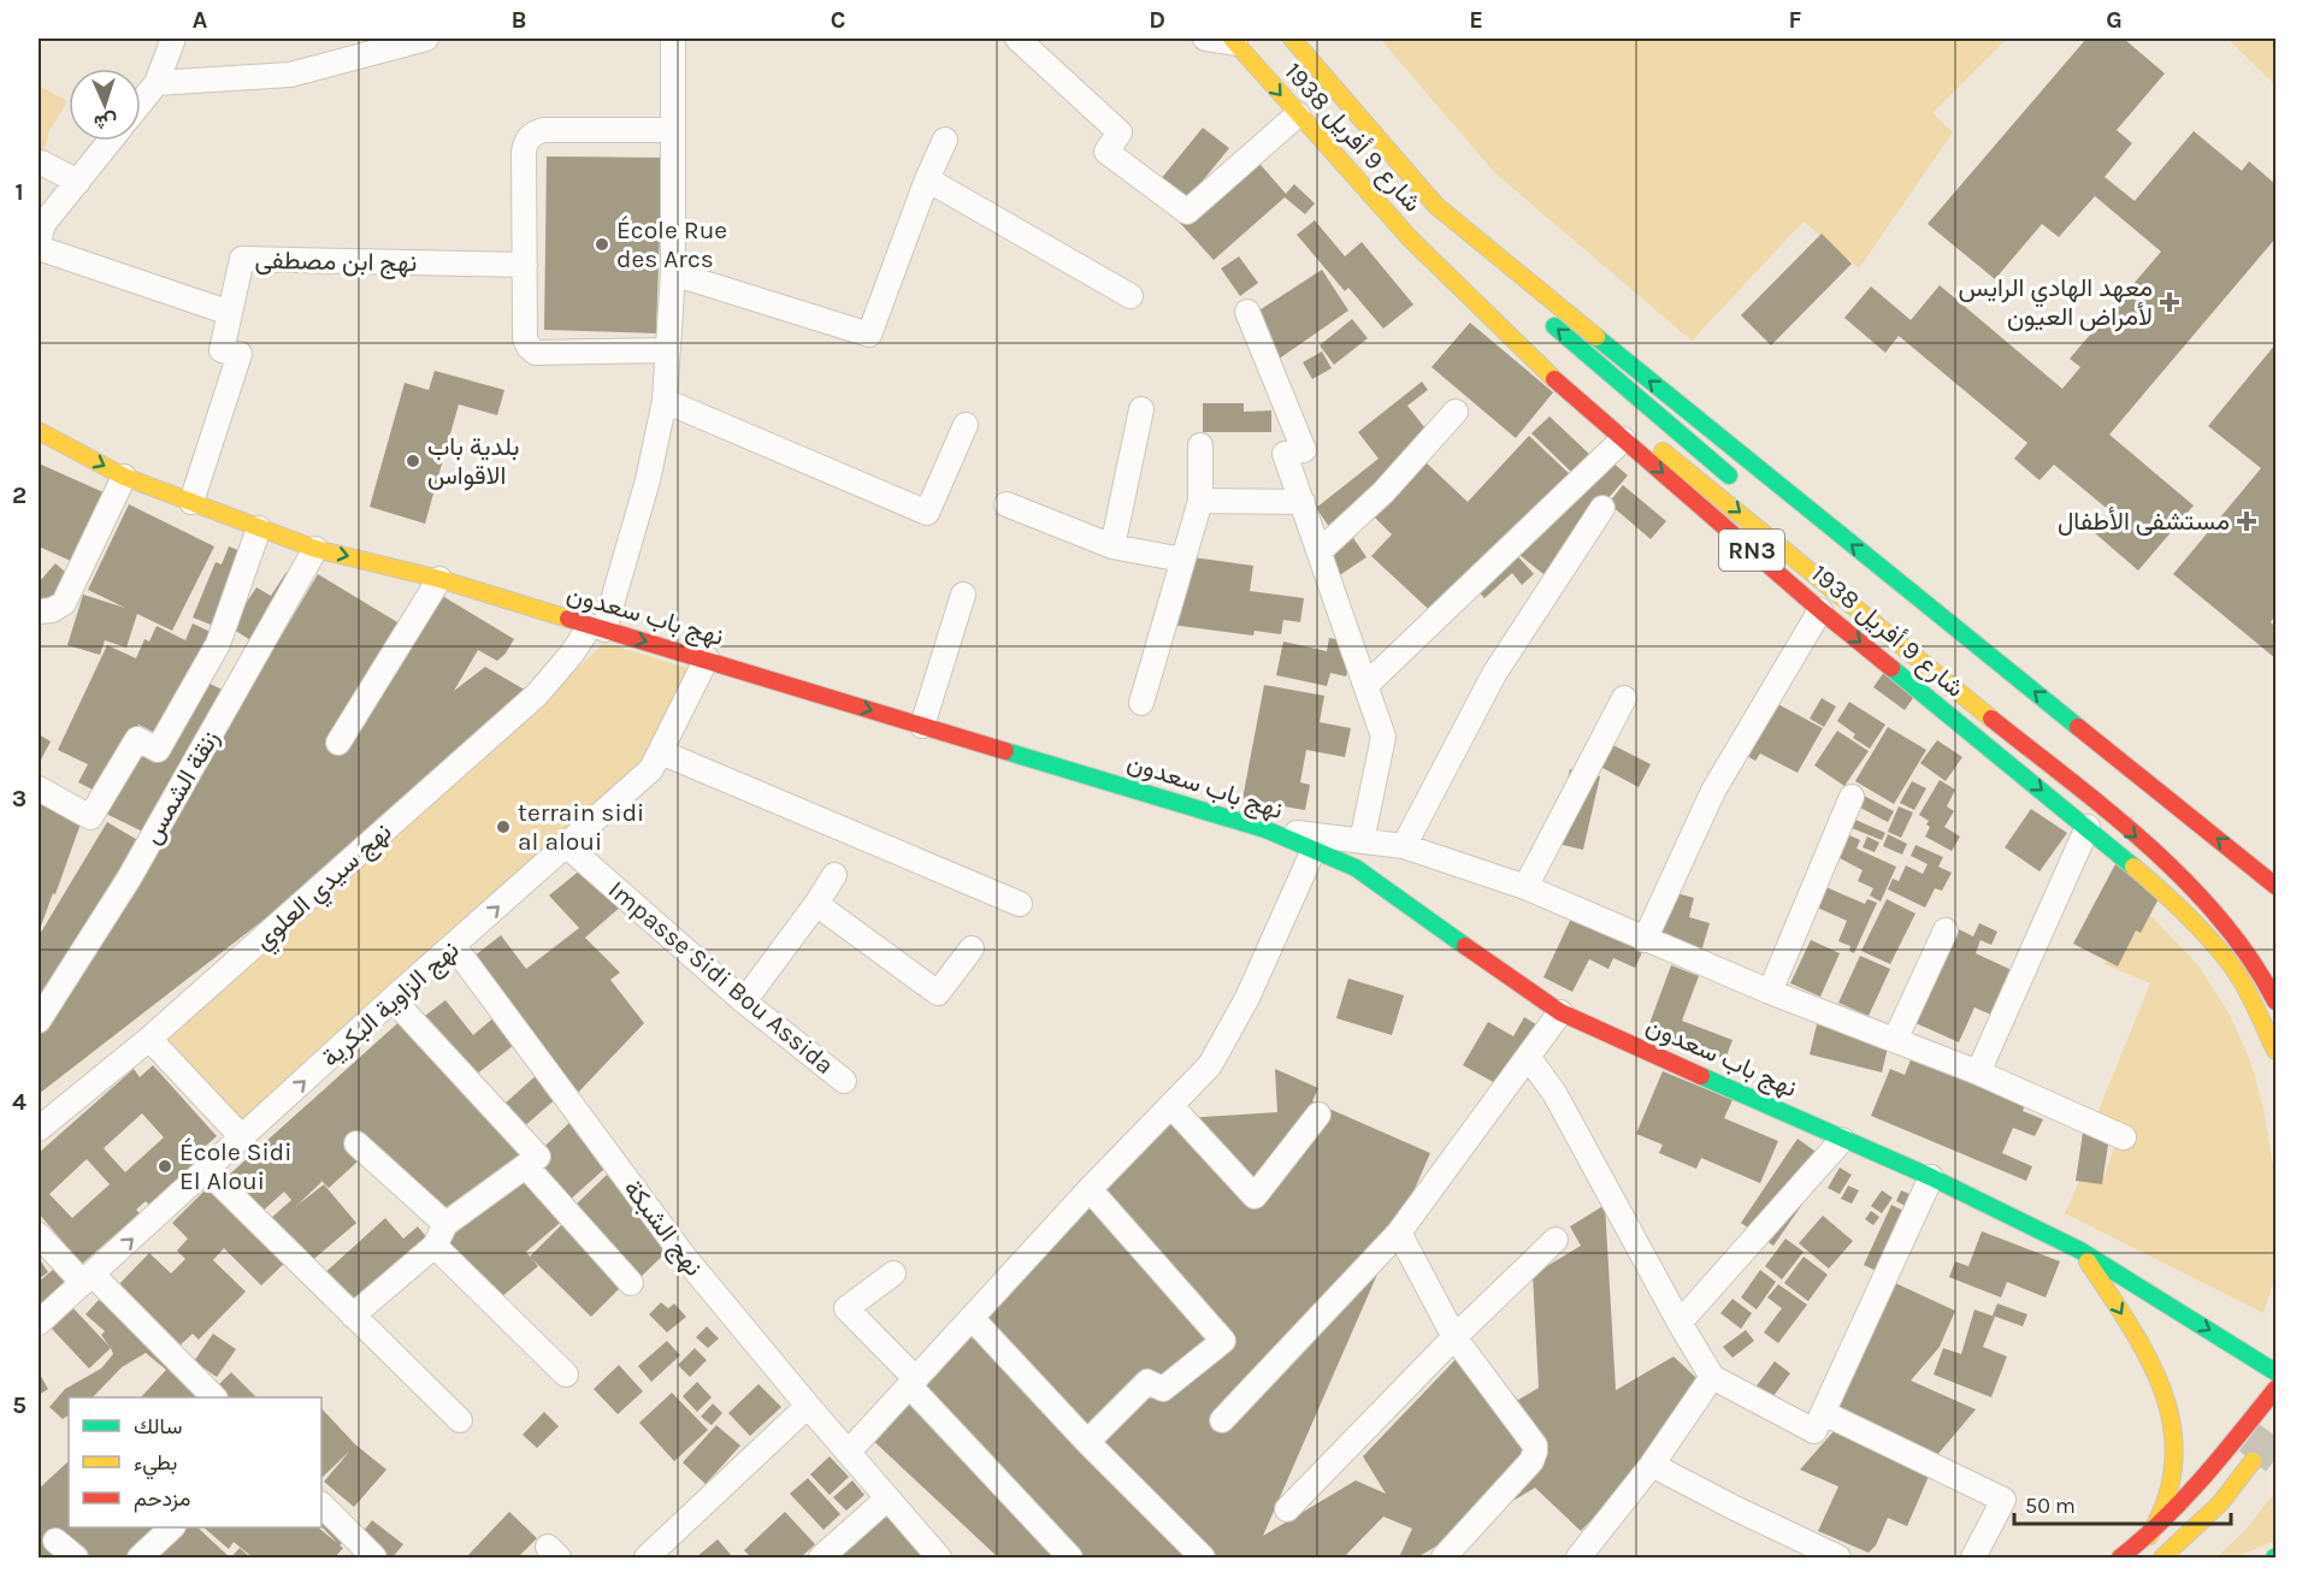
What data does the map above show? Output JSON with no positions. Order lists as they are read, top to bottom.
{
  "streets": {
    "main road": ["شارع 9 أفريل 1938", "RN3", "نهج باب سعدون"],
    "street": [
      "نهج ابن مصطفى",
      "زنقة الشمس",
      "نهج سيدي العلوي",
      "Impasse Sidi Bou Assida",
      "نهج الزاوية البكرية",
      "نهج الشبكة"
    ]
  },
  "crossings": [
    ["نهج ابن مصطفى", "نهج باب سعدون"],
    ["نهج باب سعدون", "زنقة الشمس"],
    ["نهج باب سعدون", "نهج سيدي العلوي"],
    ["نهج باب سعدون", "نهج الزاوية البكرية"],
    ["Impasse Sidi Bou Assida", "نهج الزاوية البكرية"],
    ["نهج الزاوية البكرية", "نهج الشبكة"]
  ],
  "places": {
    "other": [
      "École Rue des Arcs",
      "بلدية باب الاقواس",
      "terrain sidi al aloui",
      "École Sidi El Aloui"
    ],
    "health": ["معهد الهادي الرايس لأمراض العيون", "مستشفى الأطفال"]
  },
  "legend": ["سالك", "بطيء", "مزدحم"],
  "scale_bar": "50 m",
  "north": "bottom",
  "grid": {
    "columns": [
      "A",
      "B",
      "C",
      "D",
      "E",
      "F",
      "G"
    ],
    "rows": [
      "1",
      "2",
      "3",
      "4",
      "5"
    ]
  }
}
